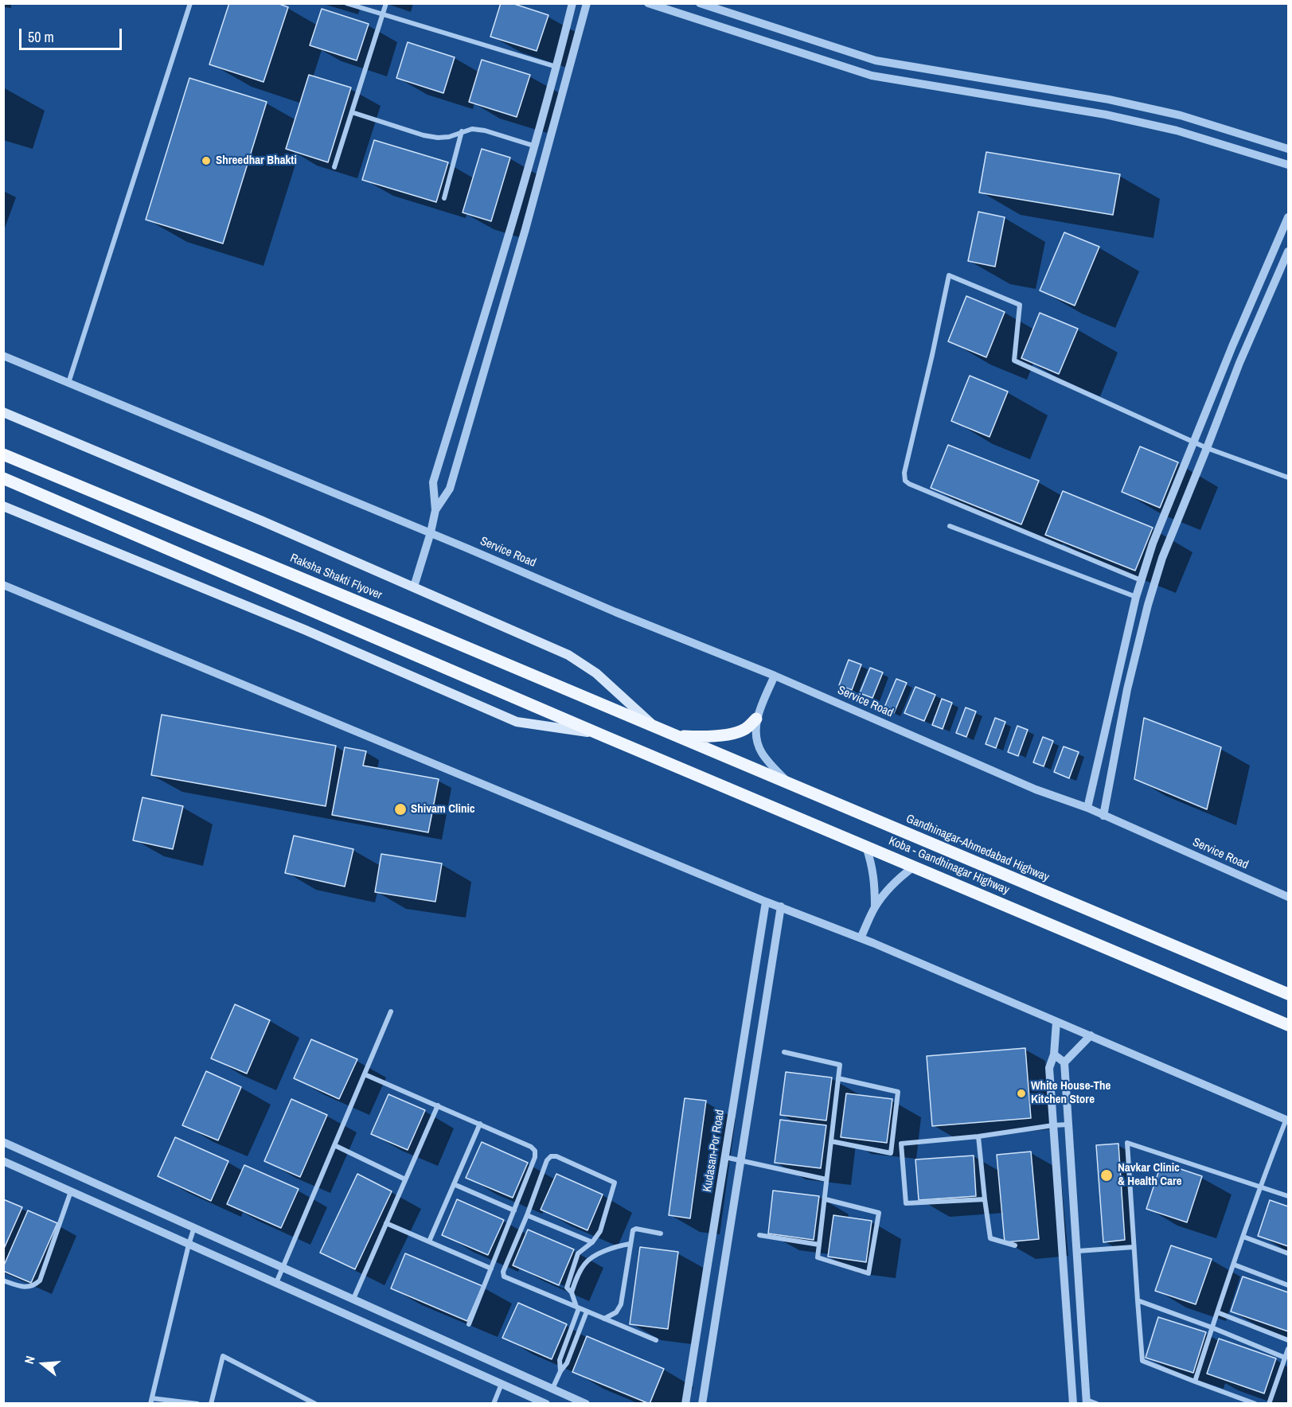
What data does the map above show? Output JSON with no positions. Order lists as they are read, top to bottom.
{
  "streets": {
    "main road": ["Raksha Shakti Flyover", "Gandhinagar-Ahmedabad Highway", "Koba - Gandhinagar Highway"],
    "street": ["Service Road", "Kudasan-Por Road"]
  },
  "crossings": [
    ["Raksha Shakti Flyover", "Gandhinagar-Ahmedabad Highway"]
  ],
  "places": [
    "Shreedhar Bhakti",
    "Shivam Clinic",
    "White House-The Kitchen Store",
    "Navkar Clinic & Health Care"
  ],
  "scale_bar": "50 m",
  "north": "left"
}
